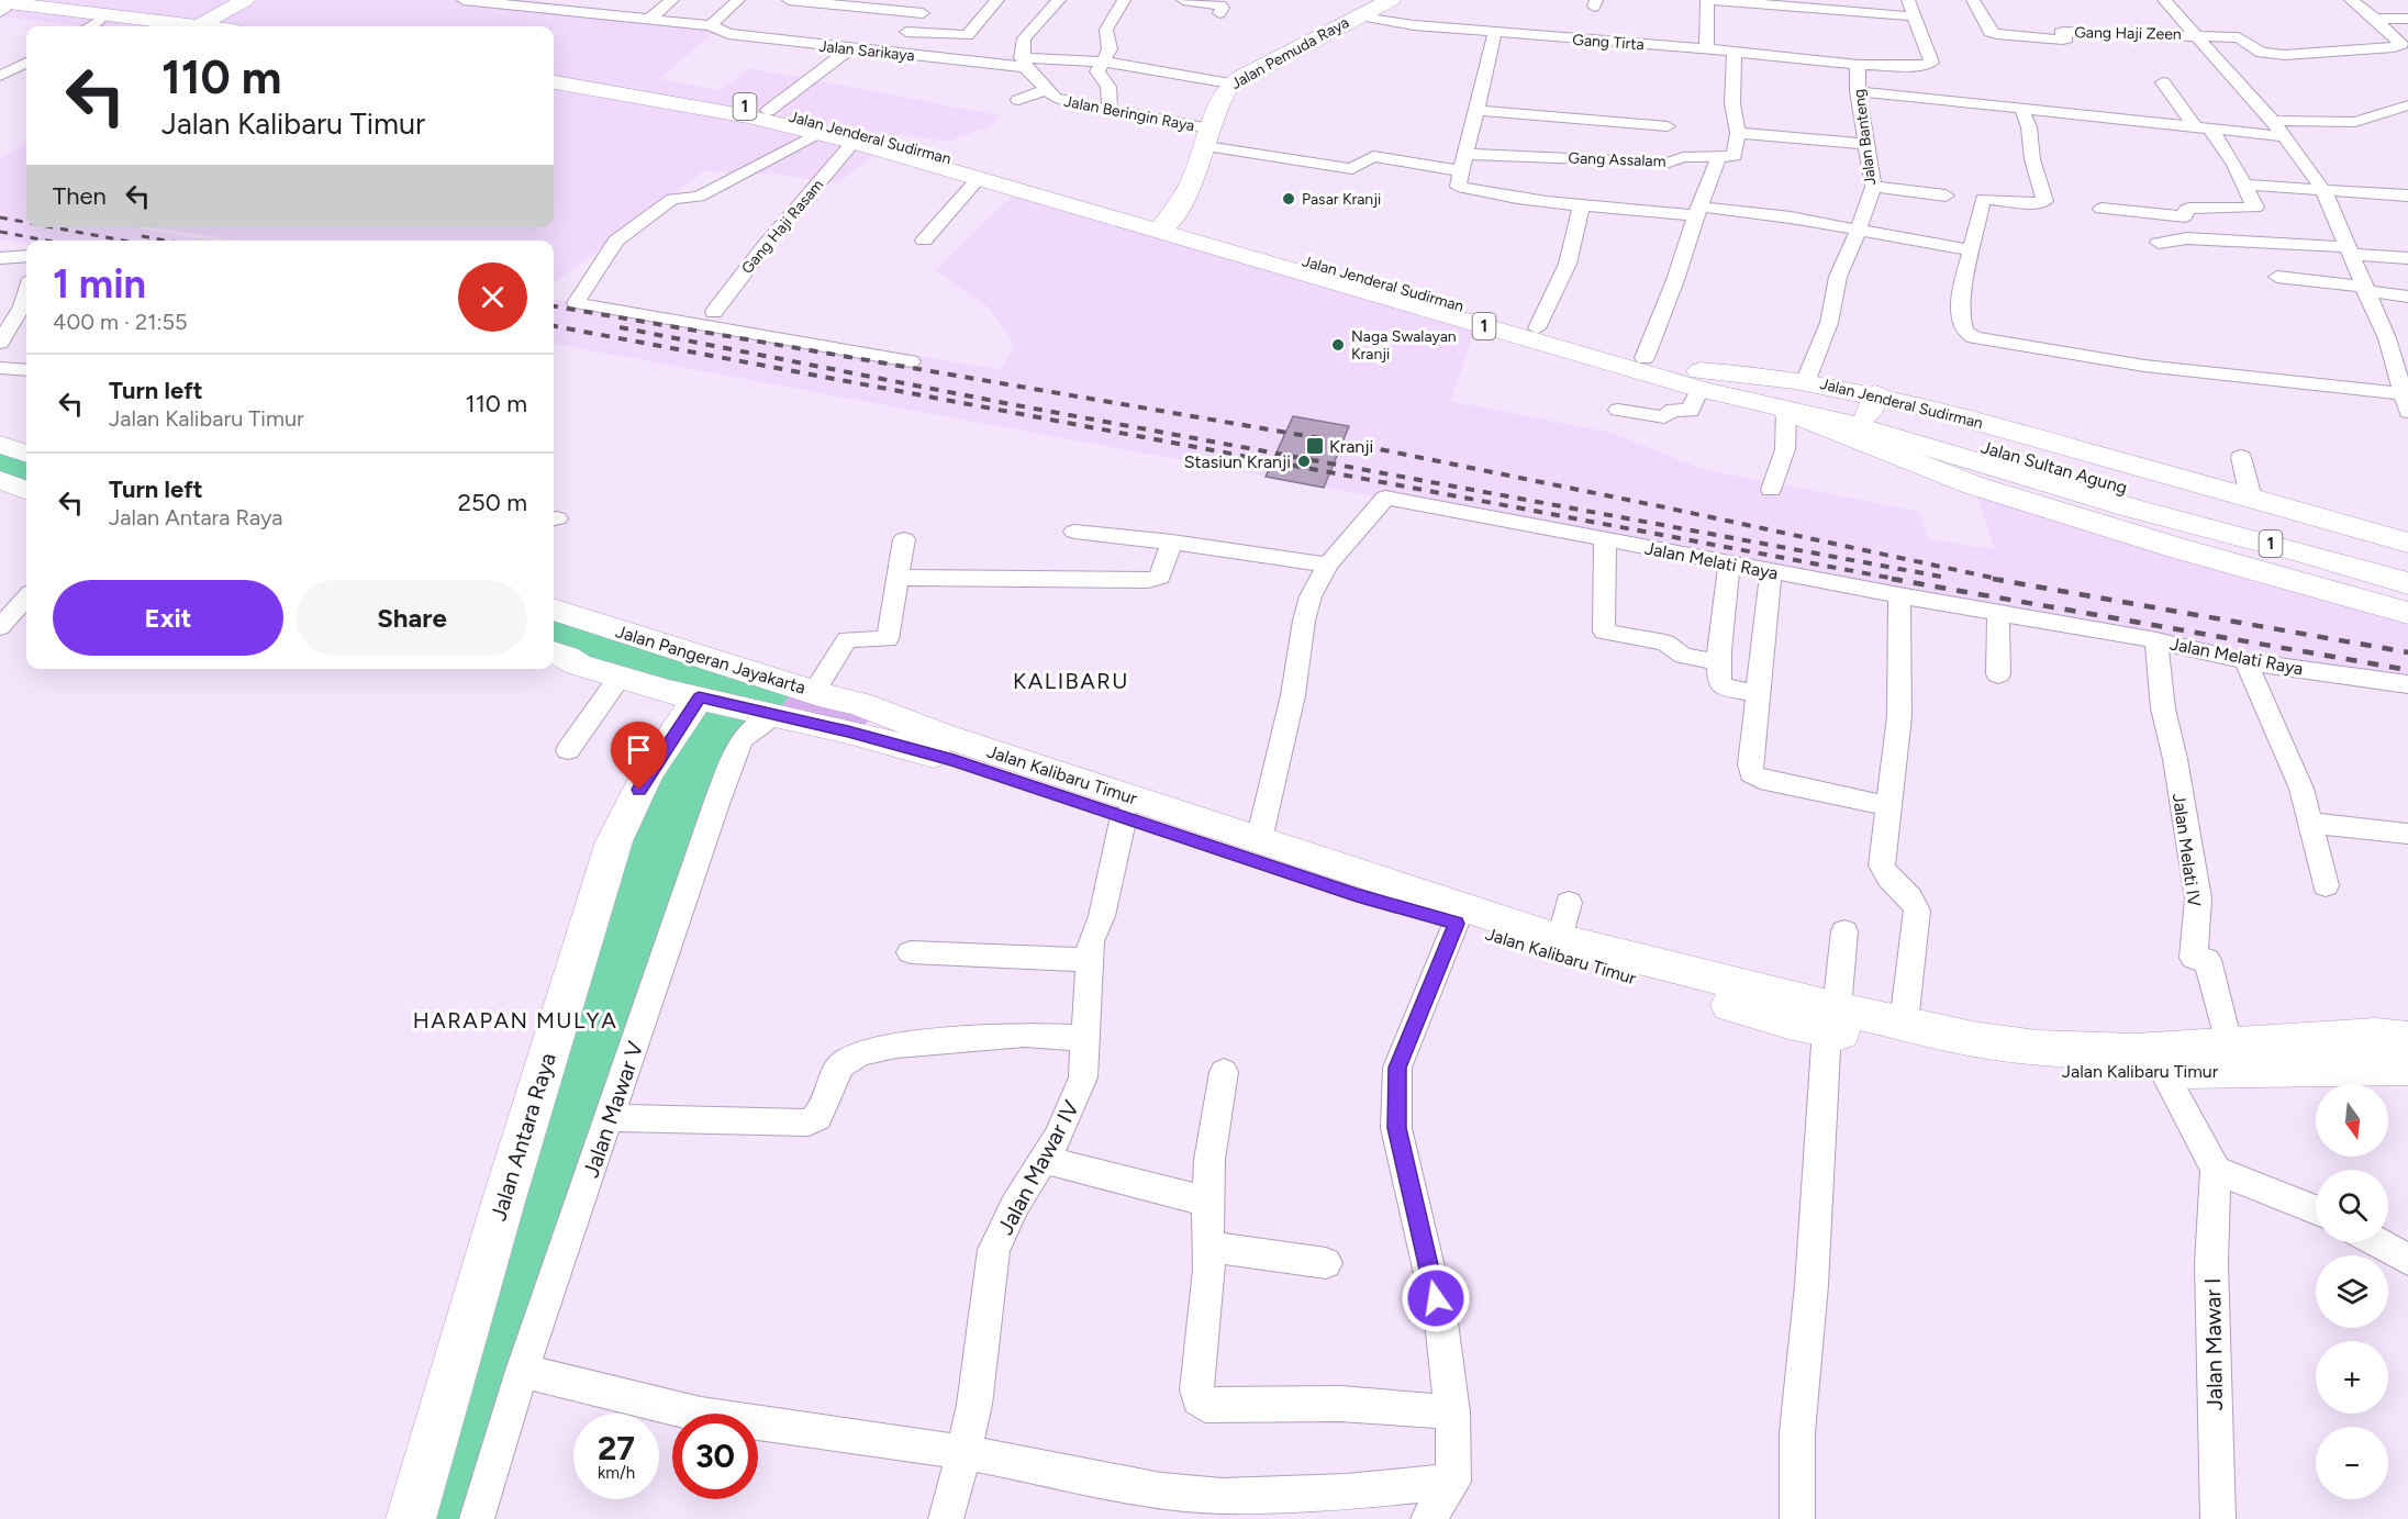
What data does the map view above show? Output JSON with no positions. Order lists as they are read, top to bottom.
{
  "streets": {
    "main road": [
      "Jalan Pemuda Raya",
      "1",
      "Jalan Jenderal Sudirman",
      "Jalan Sultan Agung"
    ],
    "street": [
      "Gang Haji Zeen",
      "Gang Tirta",
      "Jalan Sarikaya",
      "Jalan Beringin Raya",
      "Jalan Banteng",
      "Gang Assalam",
      "Gang Haji Rasam",
      "Jalan Melati Raya",
      "Jalan Pangeran Jayakarta",
      "Jalan Kalibaru Timur",
      "Jalan Melati IV",
      "Jalan Mawar V",
      "Jalan Antara Raya",
      "Jalan Mawar IV",
      "Jalan Mawar I"
    ]
  },
  "crossings": [
    ["Gang Tirta", "Jalan Pemuda Raya"],
    ["Gang Tirta", "Jalan Banteng"],
    ["Jalan Sarikaya", "Jalan Pemuda Raya"],
    ["Jalan Sarikaya", "Jalan Beringin Raya"],
    ["Jalan Pemuda Raya", "Jalan Beringin Raya"],
    ["Jalan Pemuda Raya", "Jalan Jenderal Sudirman"],
    ["Jalan Jenderal Sudirman", "Jalan Banteng"],
    ["Jalan Jenderal Sudirman", "Gang Haji Rasam"],
    ["Jalan Jenderal Sudirman", "Jalan Sultan Agung"],
    ["Jalan Melati Raya", "Jalan Kalibaru Timur"],
    ["Jalan Melati Raya", "Jalan Melati IV"],
    ["Jalan Pangeran Jayakarta", "Jalan Kalibaru Timur"],
    ["Jalan Kalibaru Timur", "Jalan Melati IV"],
    ["Jalan Kalibaru Timur", "Jalan Mawar V"],
    ["Jalan Kalibaru Timur", "Jalan Antara Raya"],
    ["Jalan Kalibaru Timur", "Jalan Mawar IV"]
  ],
  "districts": ["KALIBARU", "HARAPAN MULYA"],
  "places": {
    "other": ["Pasar Kranji", "Naga Swalayan Kranji", "Stasiun Kranji"],
    "transit": ["Kranji"]
  },
  "north": "bottom",
  "page": {
    "turn": ["110 m", "Jalan Kalibaru Timur"],
    "then": "Then",
    "heading": ["1 min", "400 m · 21:55"],
    "list": [
      {
        "name": "Turn left",
        "note": "Jalan Kalibaru Timur",
        "value": "110 m"
      },
      {
        "name": "Turn left",
        "note": "Jalan Antara Raya",
        "value": "250 m"
      }
    ],
    "buttons": ["Exit", "Share"],
    "map_buttons": ["+", "−"],
    "speed": "27 km/h",
    "limit": "30"
  }
}
